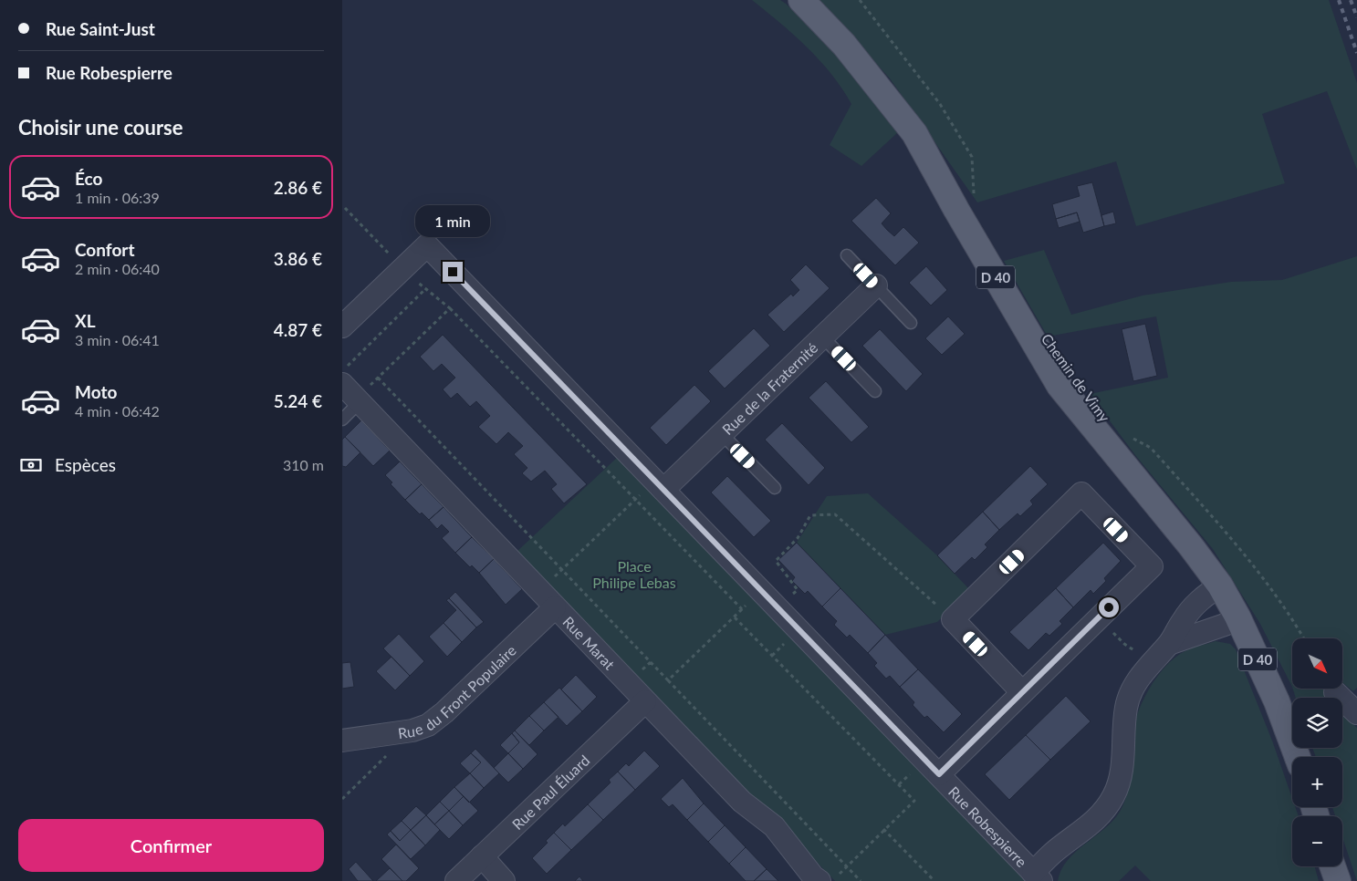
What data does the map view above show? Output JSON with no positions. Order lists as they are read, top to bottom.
{
  "streets": {
    "main road": ["D 40", "Chemin de Vimy"],
    "street": [
      "Rue de la Fraternité",
      "Rue Marat",
      "Rue du Front Populaire",
      "Rue Paul Éluard",
      "Rue Robespierre"
    ]
  },
  "crossings": [
    ["D 40", "Chemin de Vimy"],
    ["Rue de la Fraternité", "Rue Robespierre"],
    ["Rue Marat", "Rue du Front Populaire"],
    ["Rue Marat", "Rue Paul Éluard"]
  ],
  "parks": ["Place Philipe Lebas"],
  "north": "bottom right",
  "page": {
    "banner": ["Rue Saint-Just", "Rue Robespierre"],
    "heading": "Choisir une course",
    "list": [
      {
        "name": "Éco",
        "note": "1 min · 06:39",
        "value": "2.86 €"
      },
      {
        "name": "Confort",
        "note": "2 min · 06:40",
        "value": "3.86 €"
      },
      {
        "name": "XL",
        "note": "3 min · 06:41",
        "value": "4.87 €"
      },
      {
        "name": "Moto",
        "note": "4 min · 06:42",
        "value": "5.24 €"
      }
    ],
    "bubble": "1 min",
    "pay": ["Espèces", "310 m"],
    "map_buttons": ["+", "−"],
    "buttons": "Confirmer"
  }
}
